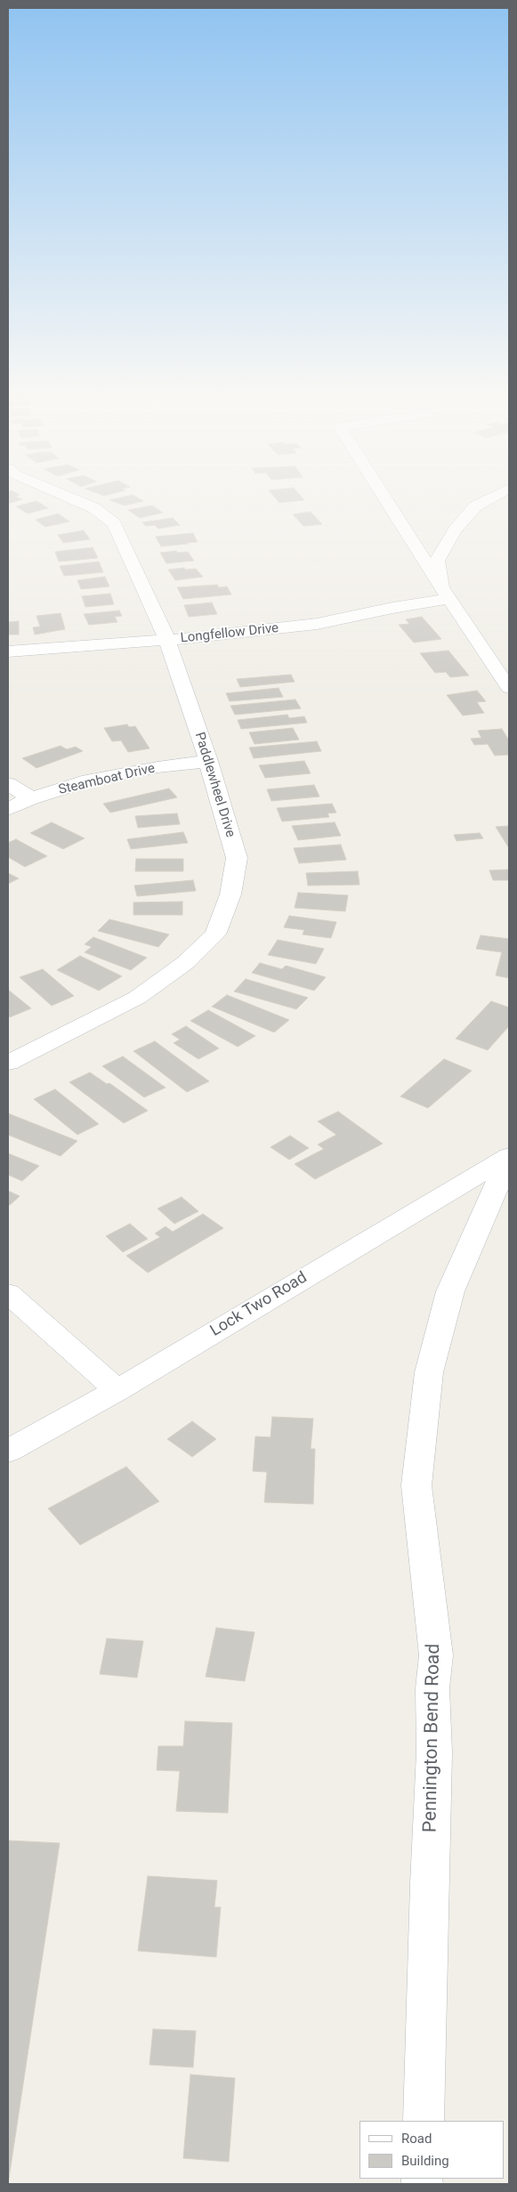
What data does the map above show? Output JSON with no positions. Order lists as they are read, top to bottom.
{
  "streets": {
    "street": [
      "Longfellow Drive",
      "Steamboat Drive",
      "Paddlewheel Drive",
      "Lock Two Road",
      "Pennington Bend Road"
    ]
  },
  "crossings": [
    ["Longfellow Drive", "Paddlewheel Drive"],
    ["Steamboat Drive", "Paddlewheel Drive"],
    ["Lock Two Road", "Pennington Bend Road"]
  ],
  "legend": ["Road", "Building"]
}
